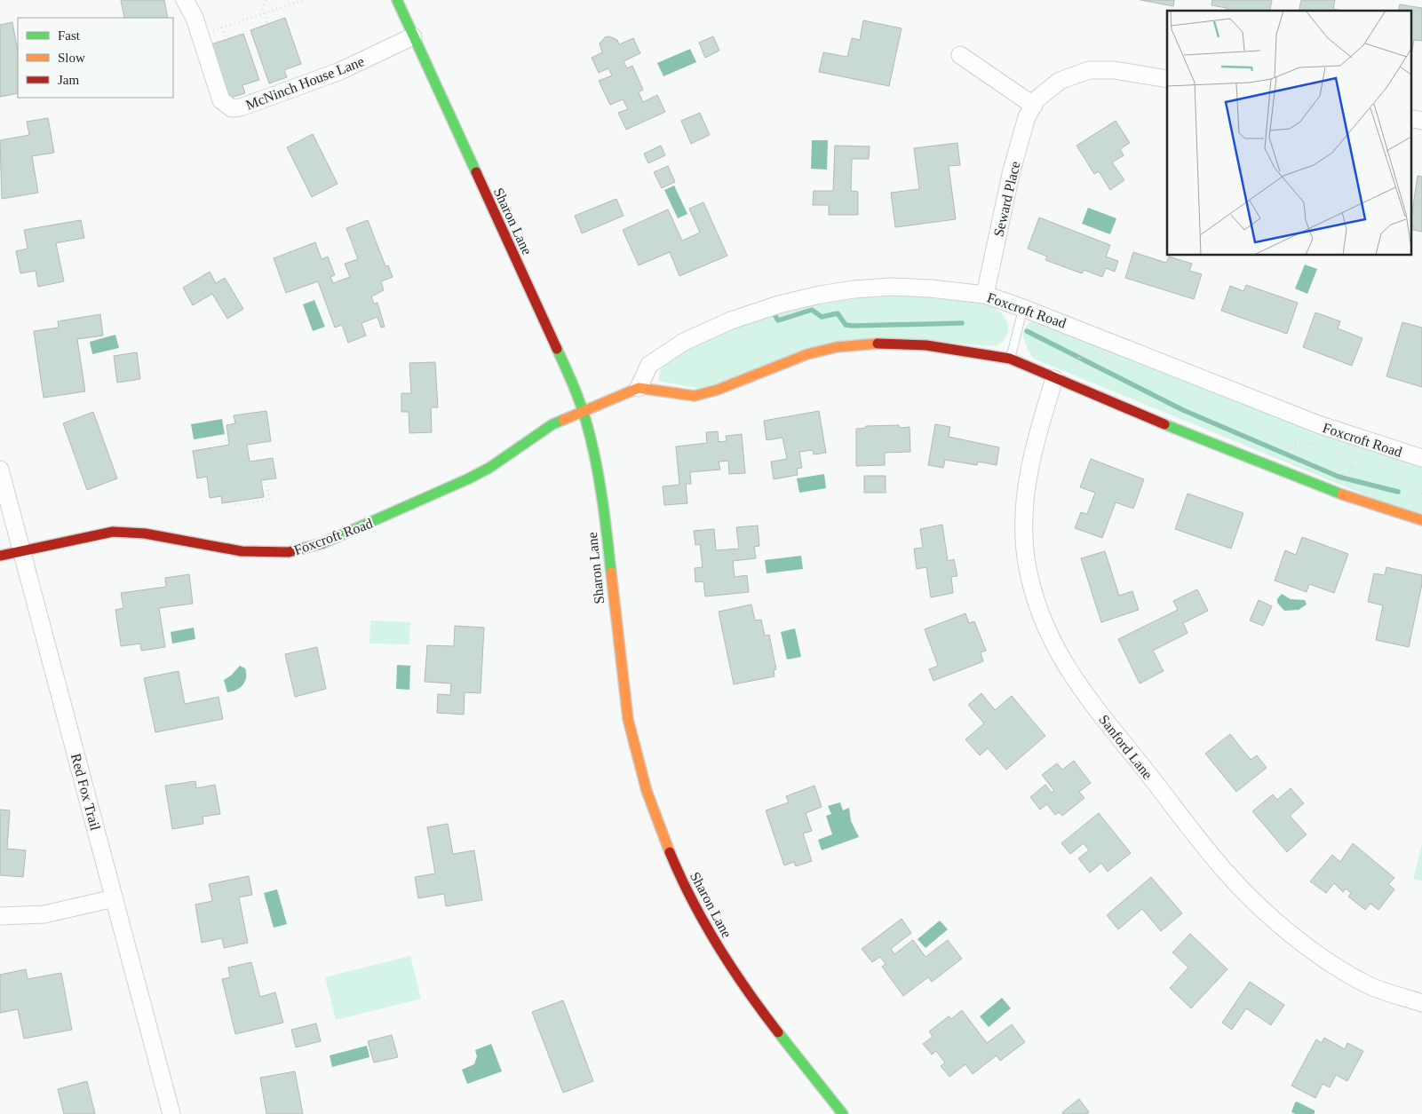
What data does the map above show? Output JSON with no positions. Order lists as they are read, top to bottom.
{
  "streets": {
    "street": [
      "McNinch House Lane",
      "Seward Place",
      "Sharon Lane",
      "Foxcroft Road",
      "Sanford Lane",
      "Red Fox Trail"
    ]
  },
  "crossings": [
    ["McNinch House Lane", "Sharon Lane"],
    ["Seward Place", "Foxcroft Road"],
    ["Sharon Lane", "Foxcroft Road"],
    ["Foxcroft Road", "Red Fox Trail"]
  ],
  "legend": ["Fast", "Slow", "Jam"]
}
